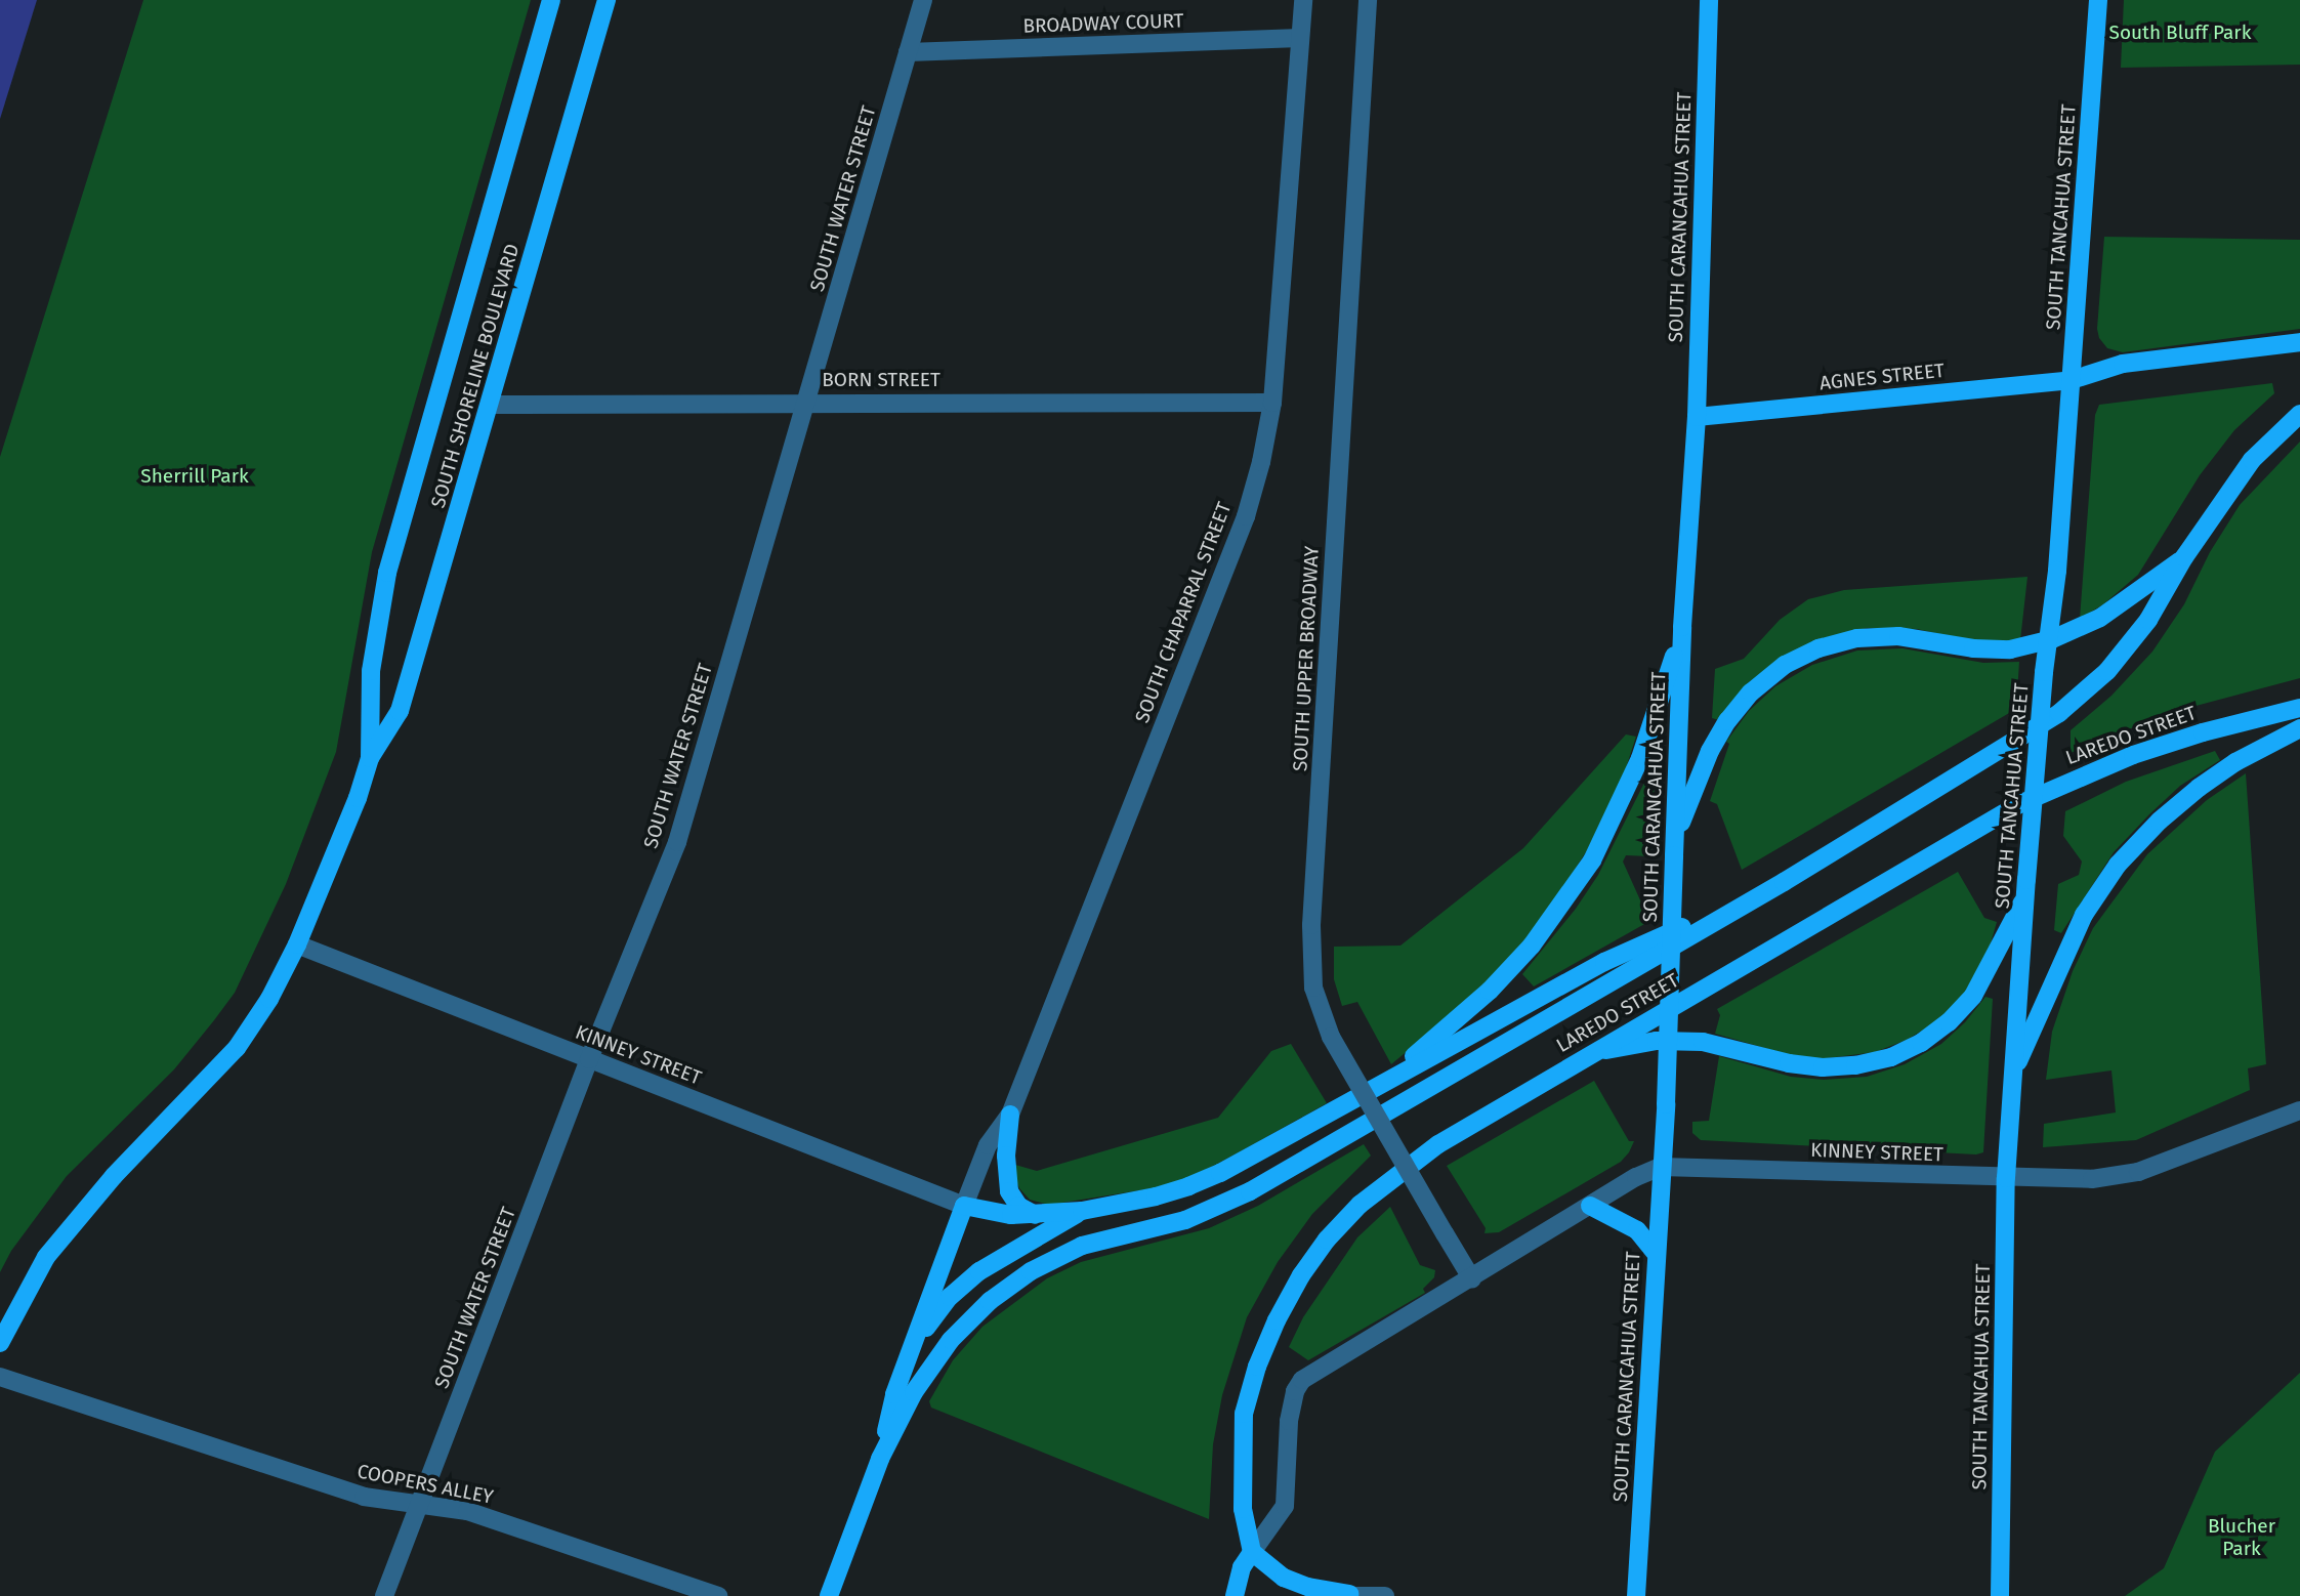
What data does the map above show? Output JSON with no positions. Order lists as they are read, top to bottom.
{
  "streets": {
    "main road": [
      "SOUTH CARANCAHUA STREET",
      "SOUTH TANCAHUA STREET",
      "SOUTH SHORELINE BOULEVARD",
      "AGNES STREET",
      "LAREDO STREET"
    ],
    "street": [
      "BROADWAY COURT",
      "SOUTH WATER STREET",
      "BORN STREET",
      "SOUTH CHAPARRAL STREET",
      "SOUTH UPPER BROADWAY",
      "KINNEY STREET",
      "COOPERS ALLEY"
    ]
  },
  "crossings": [
    ["BROADWAY COURT", "SOUTH WATER STREET"],
    ["BROADWAY COURT", "SOUTH CHAPARRAL STREET"],
    ["SOUTH WATER STREET", "BORN STREET"],
    ["SOUTH WATER STREET", "KINNEY STREET"],
    ["SOUTH WATER STREET", "COOPERS ALLEY"],
    ["SOUTH CARANCAHUA STREET", "AGNES STREET"],
    ["SOUTH CARANCAHUA STREET", "KINNEY STREET"],
    ["SOUTH TANCAHUA STREET", "AGNES STREET"],
    ["SOUTH TANCAHUA STREET", "KINNEY STREET"],
    ["SOUTH SHORELINE BOULEVARD", "BORN STREET"],
    ["SOUTH SHORELINE BOULEVARD", "KINNEY STREET"],
    ["BORN STREET", "SOUTH CHAPARRAL STREET"],
    ["SOUTH CHAPARRAL STREET", "KINNEY STREET"],
    ["SOUTH UPPER BROADWAY", "KINNEY STREET"],
    ["LAREDO STREET", "KINNEY STREET"]
  ],
  "parks": ["South Bluff Park", "Sherrill Park", "Blucher Park"]
}
